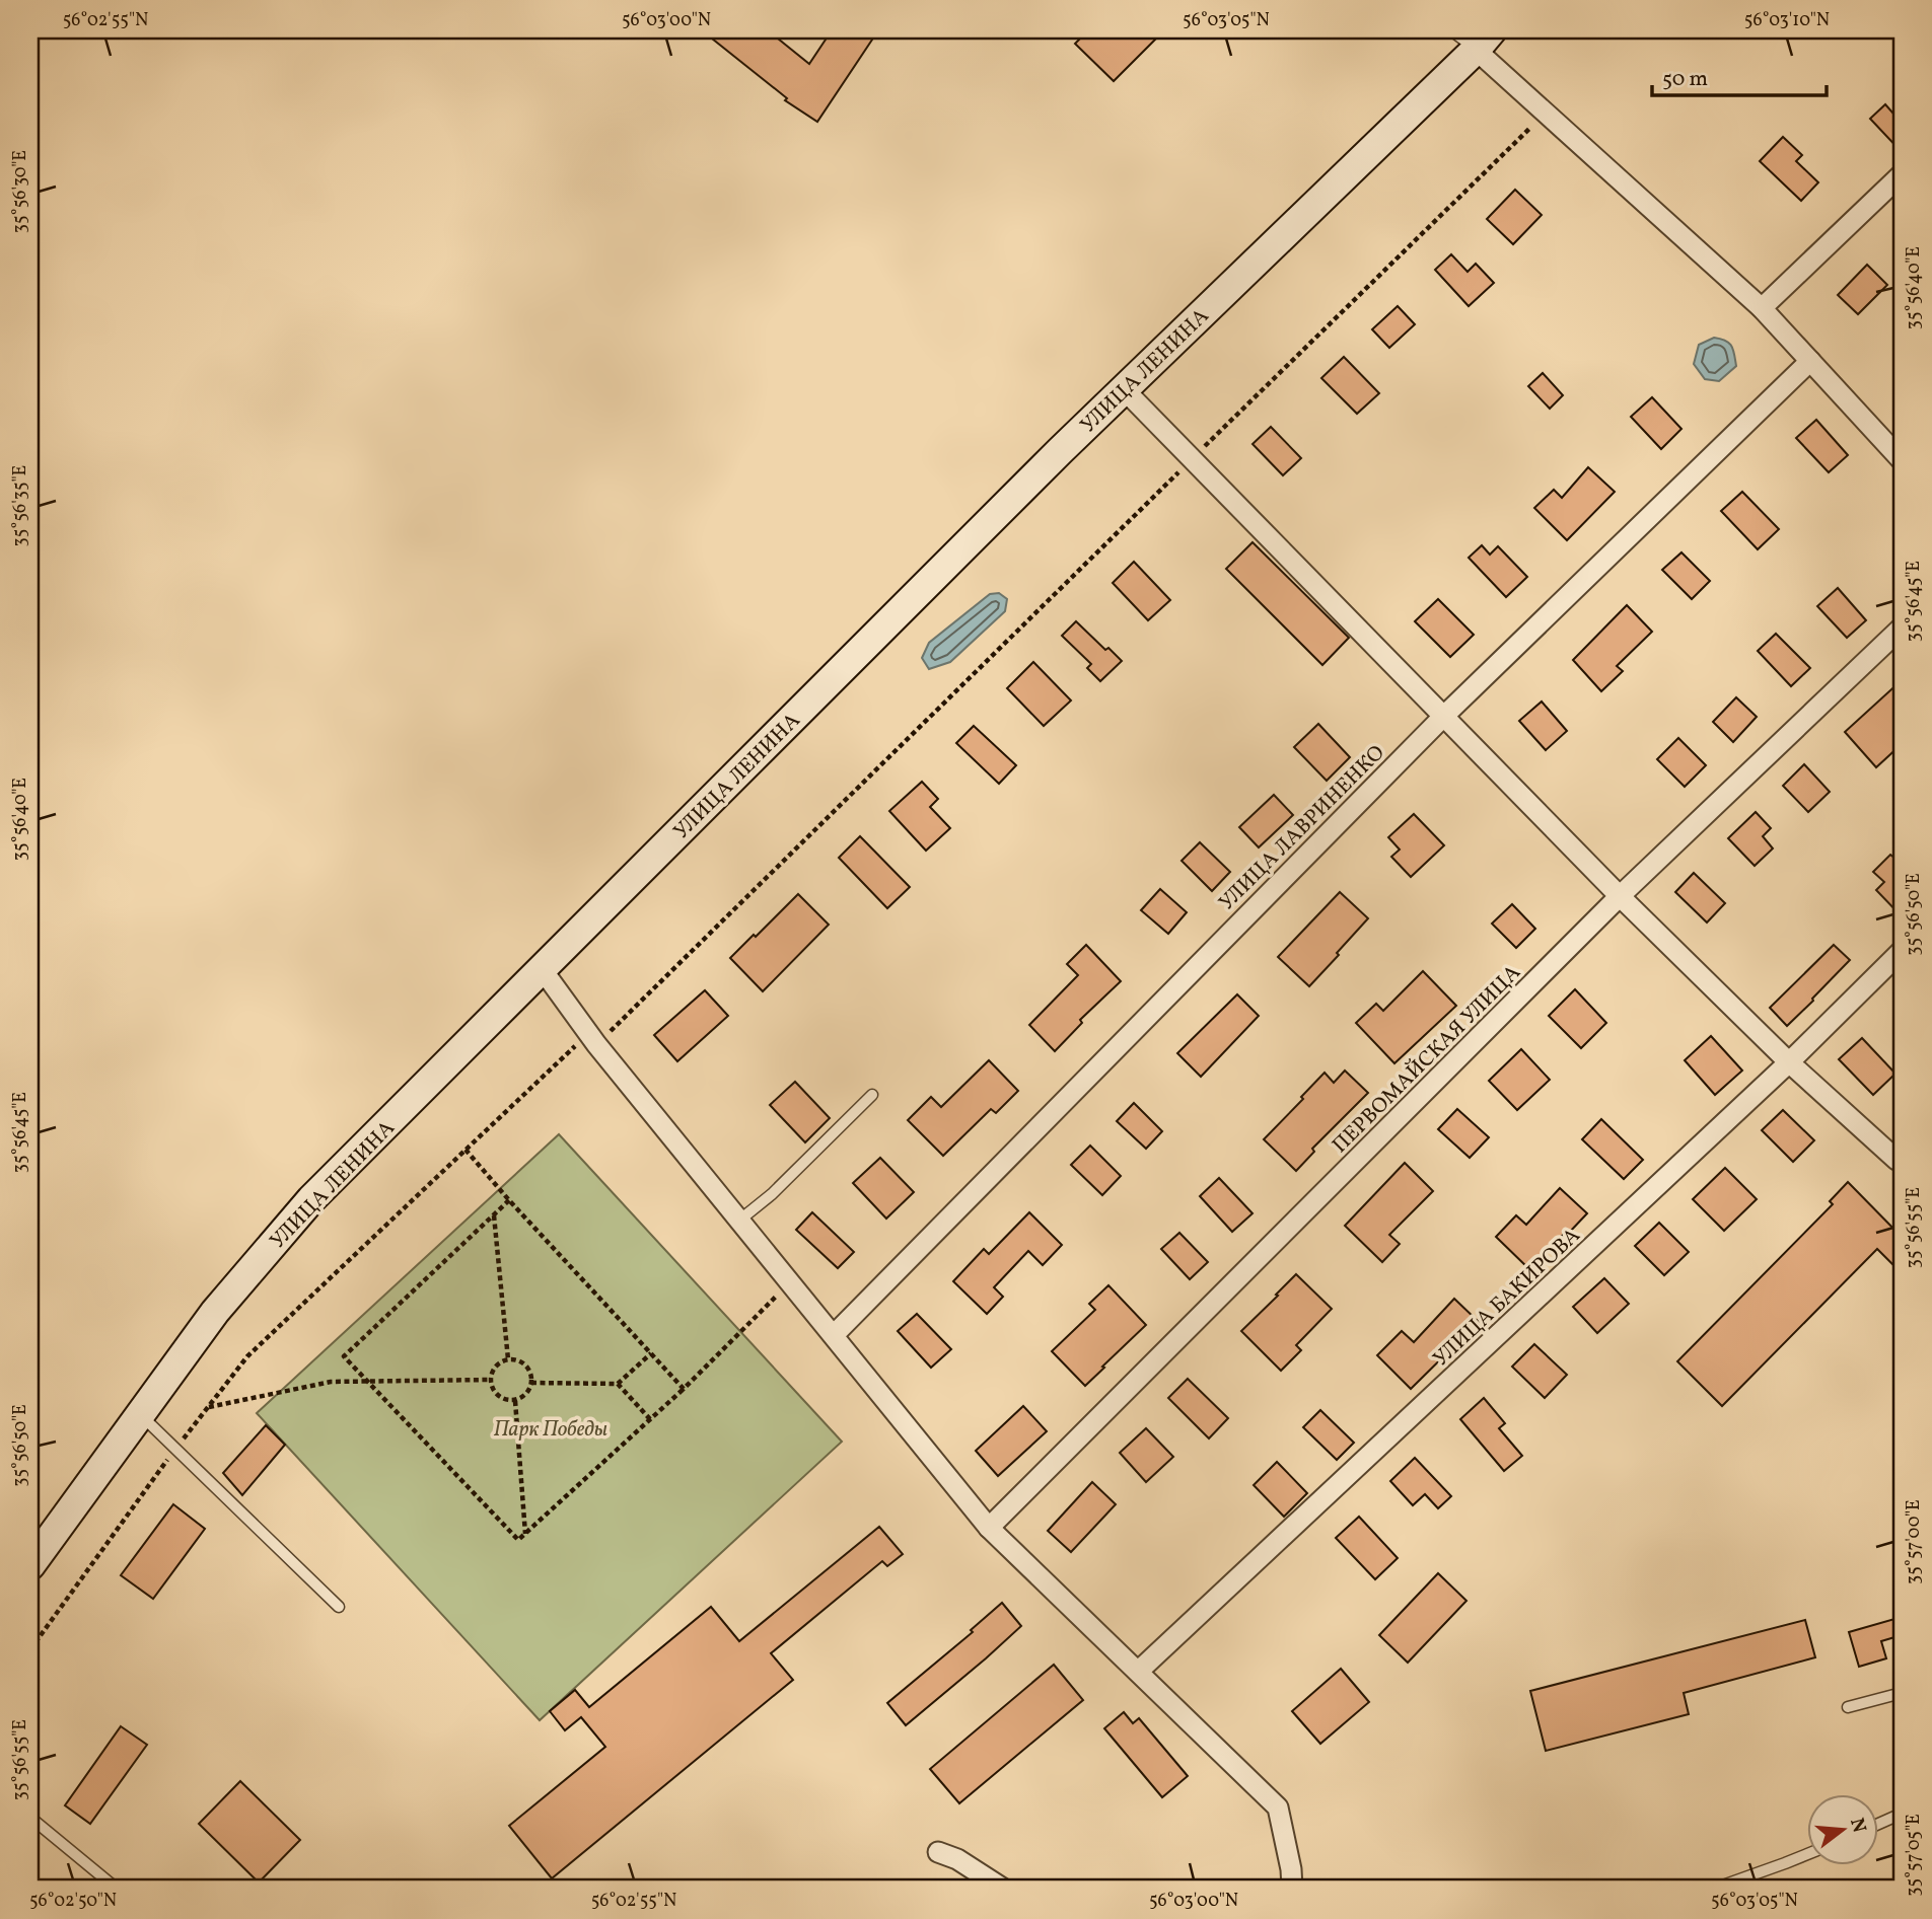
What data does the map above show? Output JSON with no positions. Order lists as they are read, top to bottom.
{
  "streets": {
    "main road": ["УЛИЦА ЛЕНИНА"],
    "street": ["УЛИЦА ЛАВРИНЕНКО", "ПЕРВОМАЙСКАЯ УЛИЦА", "УЛИЦА БАКИРОВА"]
  },
  "parks": ["Парк Победы"],
  "scale_bar": "50 m",
  "north": "right",
  "coordinates": [
    "56°02'55\"N",
    "56°03'00\"N",
    "56°03'05\"N",
    "56°03'10\"N",
    "35°56'30\"E",
    "35°56'40\"E",
    "35°56'35\"E",
    "35°56'45\"E",
    "35°56'50\"E",
    "35°56'55\"E",
    "35°57'00\"E",
    "35°57'05\"E",
    "56°02'50\"N"
  ]
}
